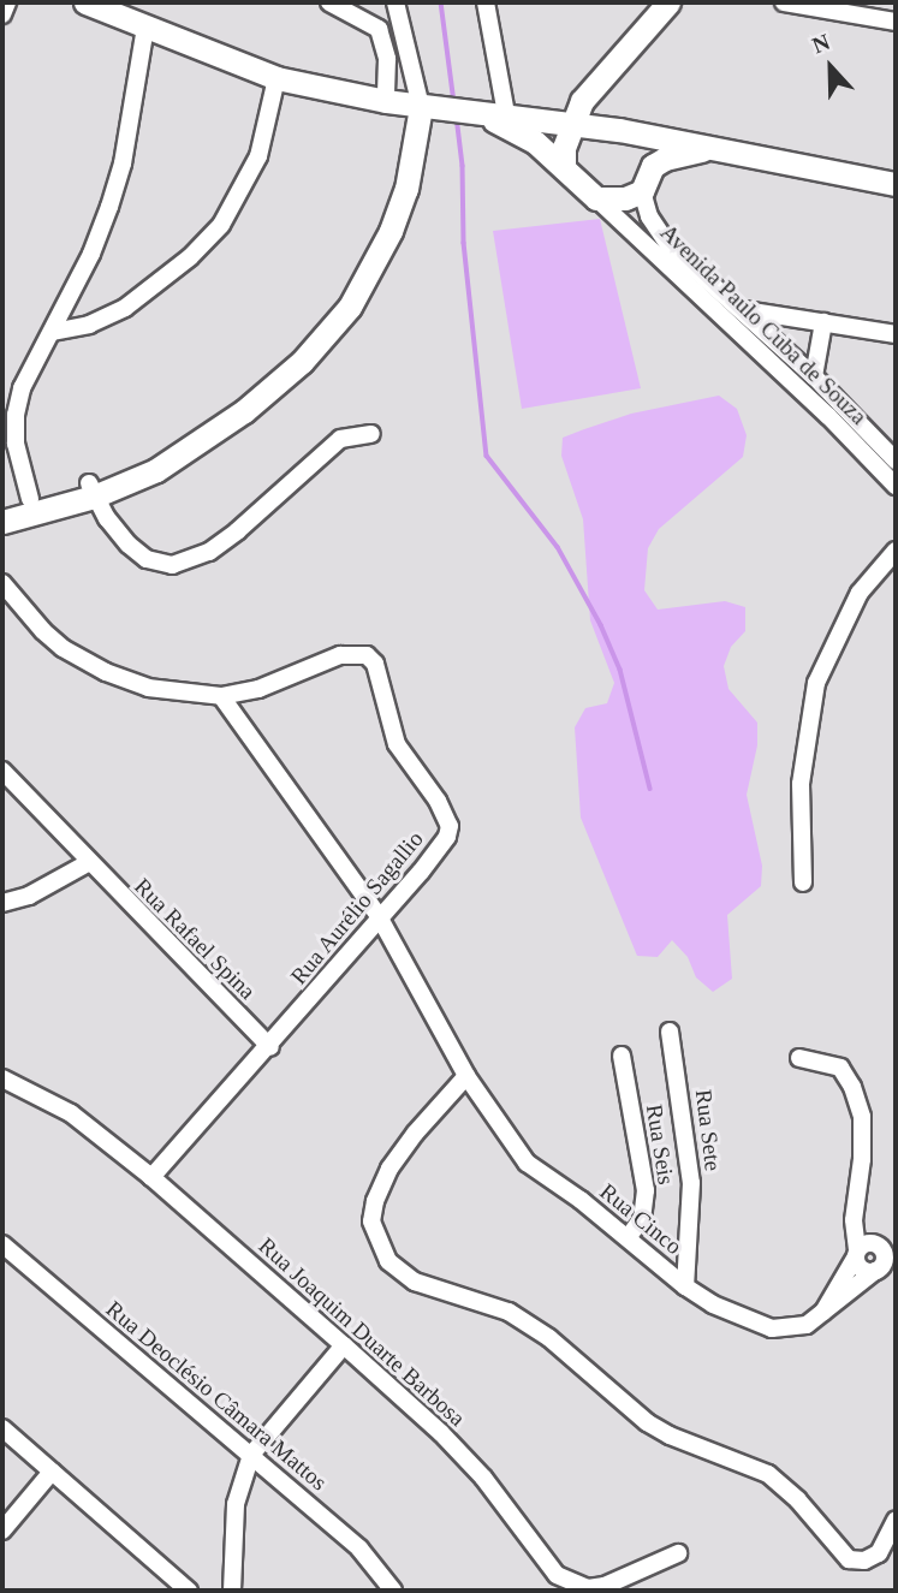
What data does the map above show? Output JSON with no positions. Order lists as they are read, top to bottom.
{
  "streets": {
    "street": [
      "Avenida Paulo Cuba de Souza",
      "Rua Aurélio Sagallio",
      "Rua Rafael Spina",
      "Rua Sete",
      "Rua Seis",
      "Rua Cinco",
      "Rua Joaquim Duarte Barbosa",
      "Rua Deoclésio Câmara Mattos"
    ]
  },
  "crossings": [
    ["Rua Aurélio Sagallio", "Rua Rafael Spina"],
    ["Rua Aurélio Sagallio", "Rua Cinco"],
    ["Rua Aurélio Sagallio", "Rua Joaquim Duarte Barbosa"],
    ["Rua Sete", "Rua Cinco"],
    ["Rua Seis", "Rua Cinco"]
  ],
  "north": "top"
}
